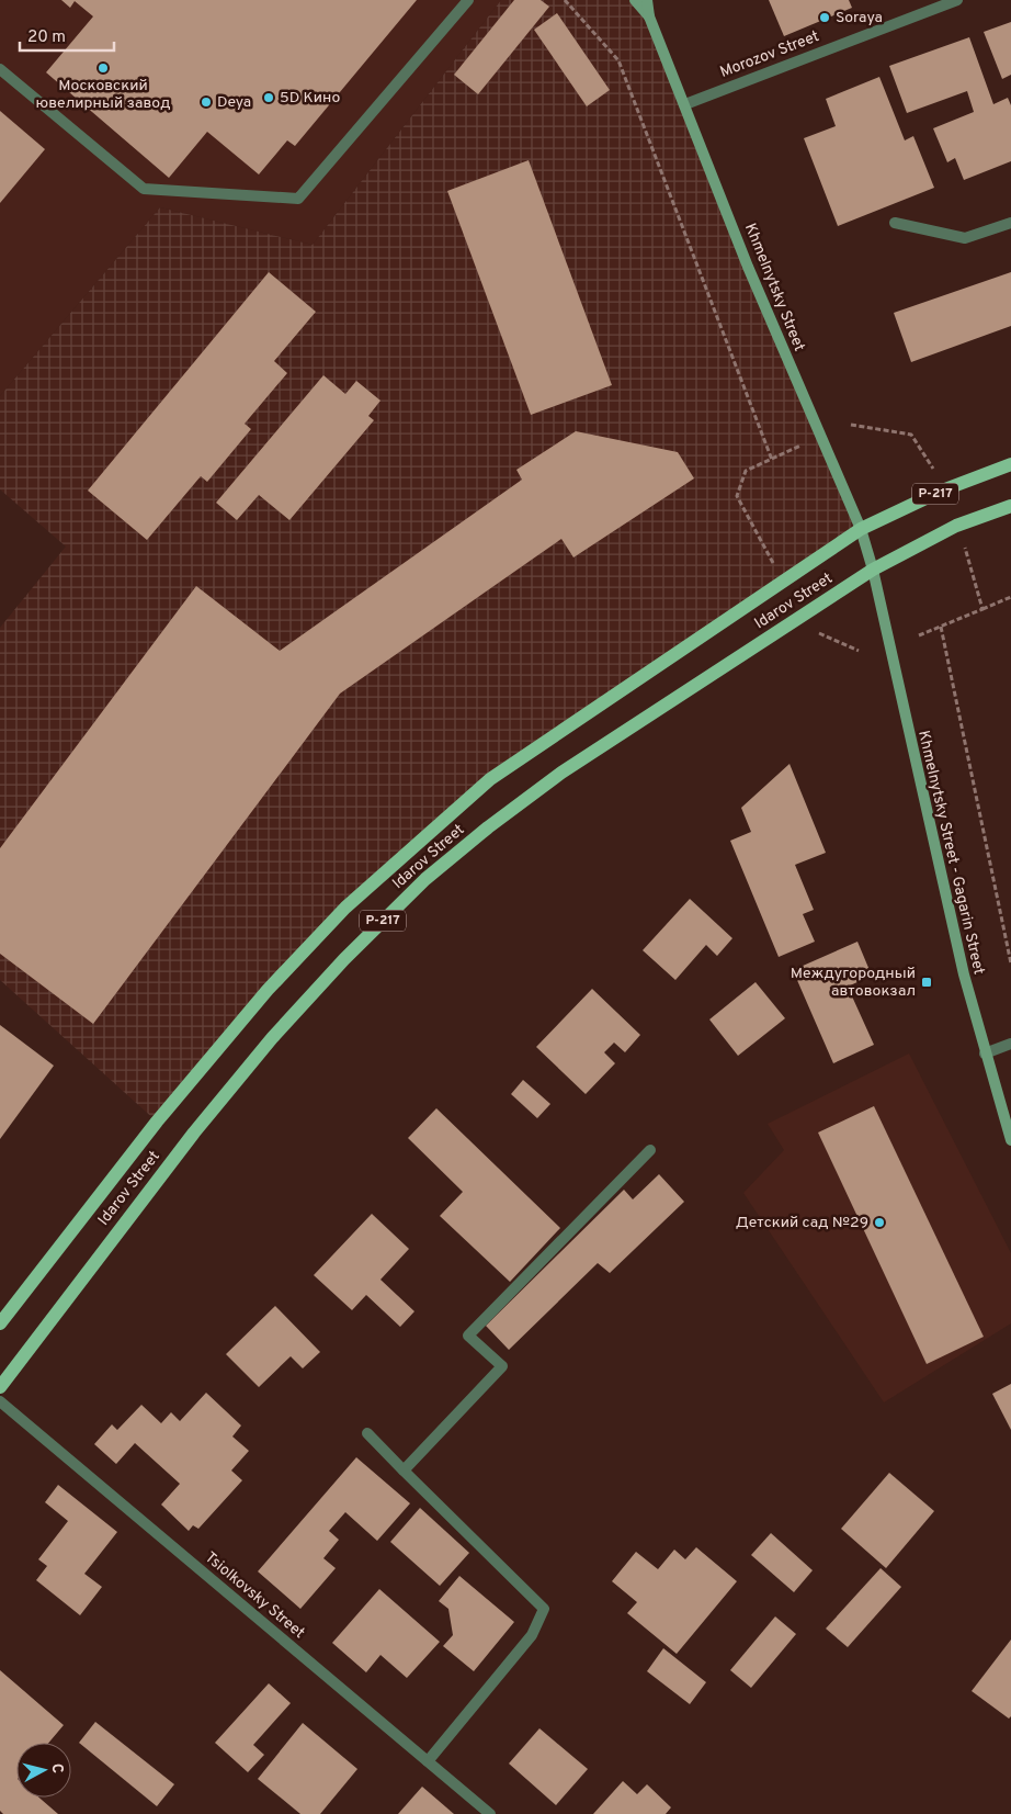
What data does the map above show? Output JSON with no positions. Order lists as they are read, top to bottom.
{
  "streets": {
    "main road": [
      "Khmelnytsky Street",
      "Р-217",
      "Idarov Street",
      "Khmelnytsky Street - Gagarin Street"
    ],
    "street": ["Morozov Street", "Tsiolkovsky Street"]
  },
  "crossings": [
    ["Morozov Street", "Khmelnytsky Street"],
    ["Khmelnytsky Street", "Idarov Street"],
    ["Khmelnytsky Street", "Khmelnytsky Street - Gagarin Street"],
    ["Idarov Street", "Khmelnytsky Street - Gagarin Street"]
  ],
  "places": {
    "other": [
      "Soraya",
      "Московский ювелирный завод",
      "5D Кино",
      "Deya",
      "Детский сад №29"
    ],
    "transit": ["Междугородный автовокзал"]
  },
  "scale_bar": "20 m",
  "north": "right"
}
